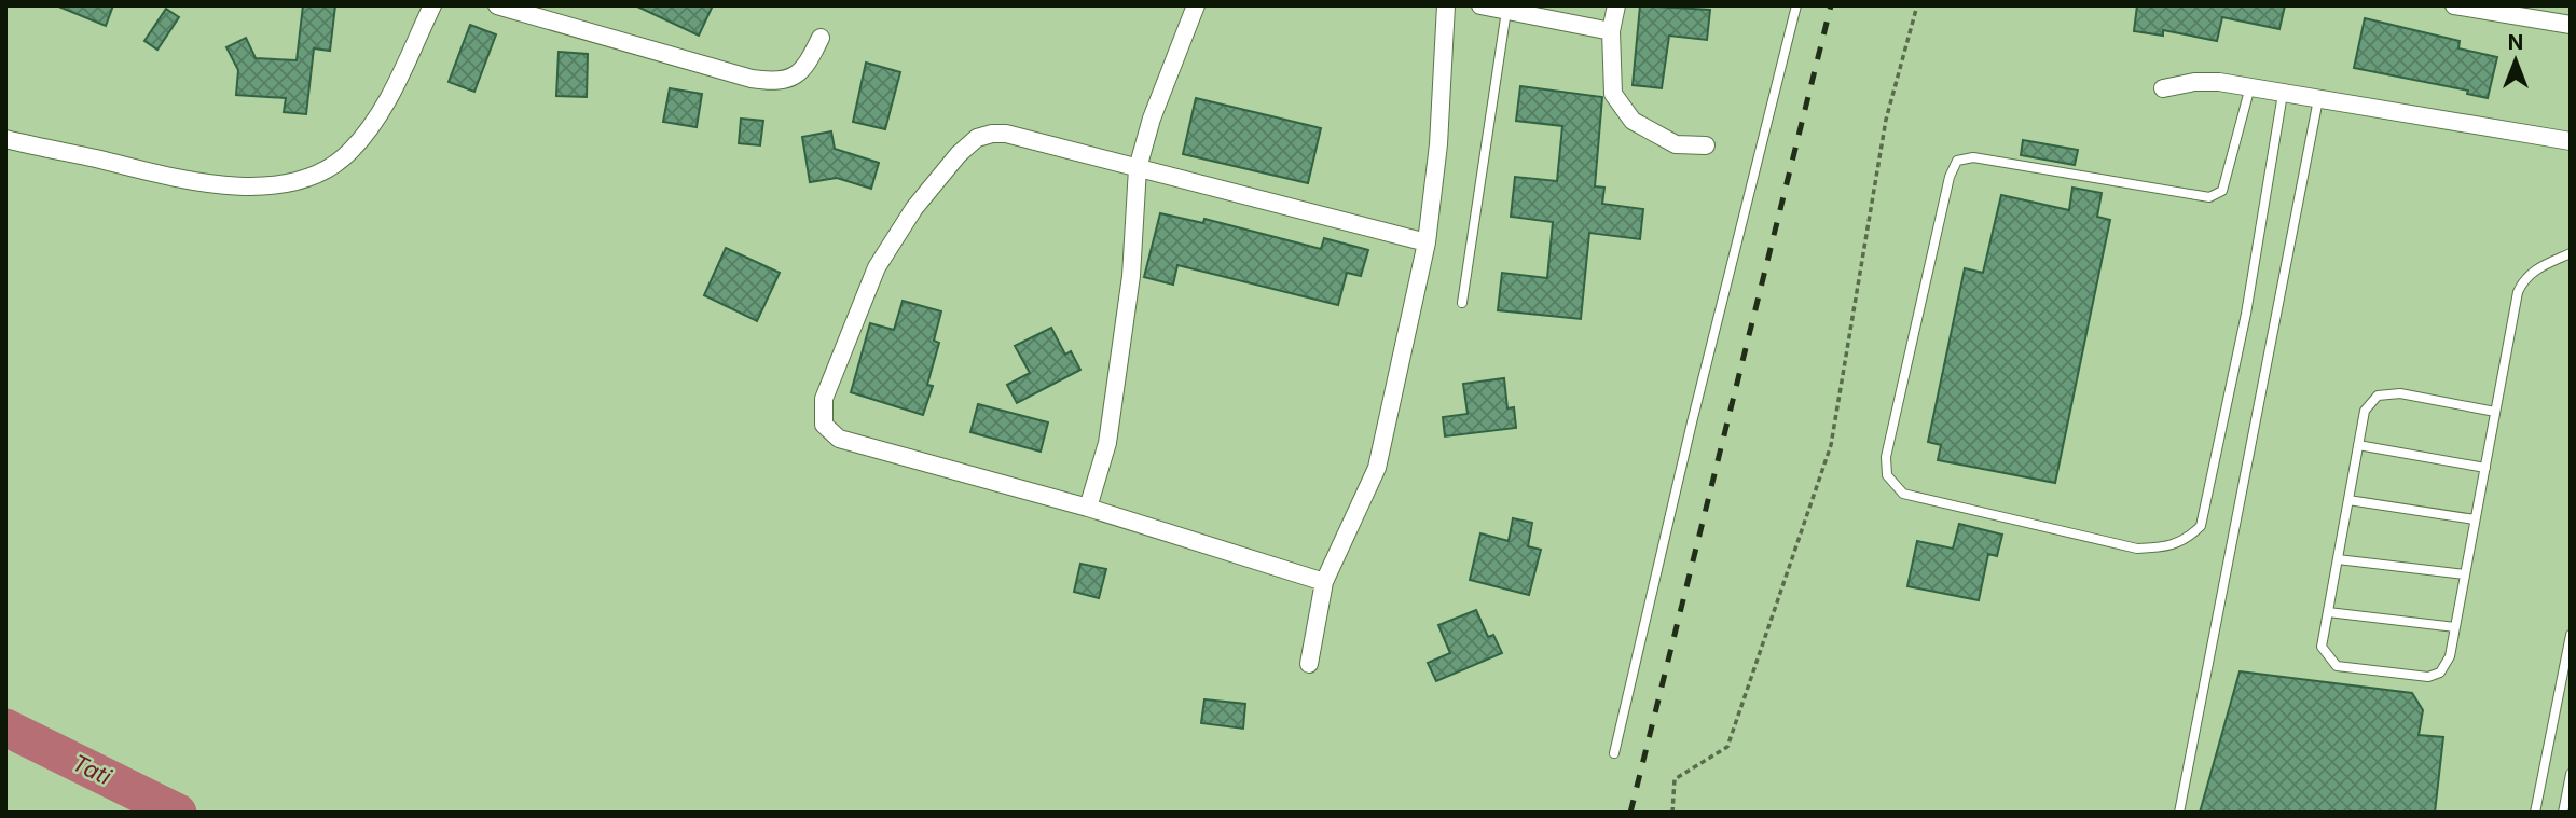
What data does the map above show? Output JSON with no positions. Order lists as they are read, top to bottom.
{
  "water": ["Tati"],
  "north": "top"
}
